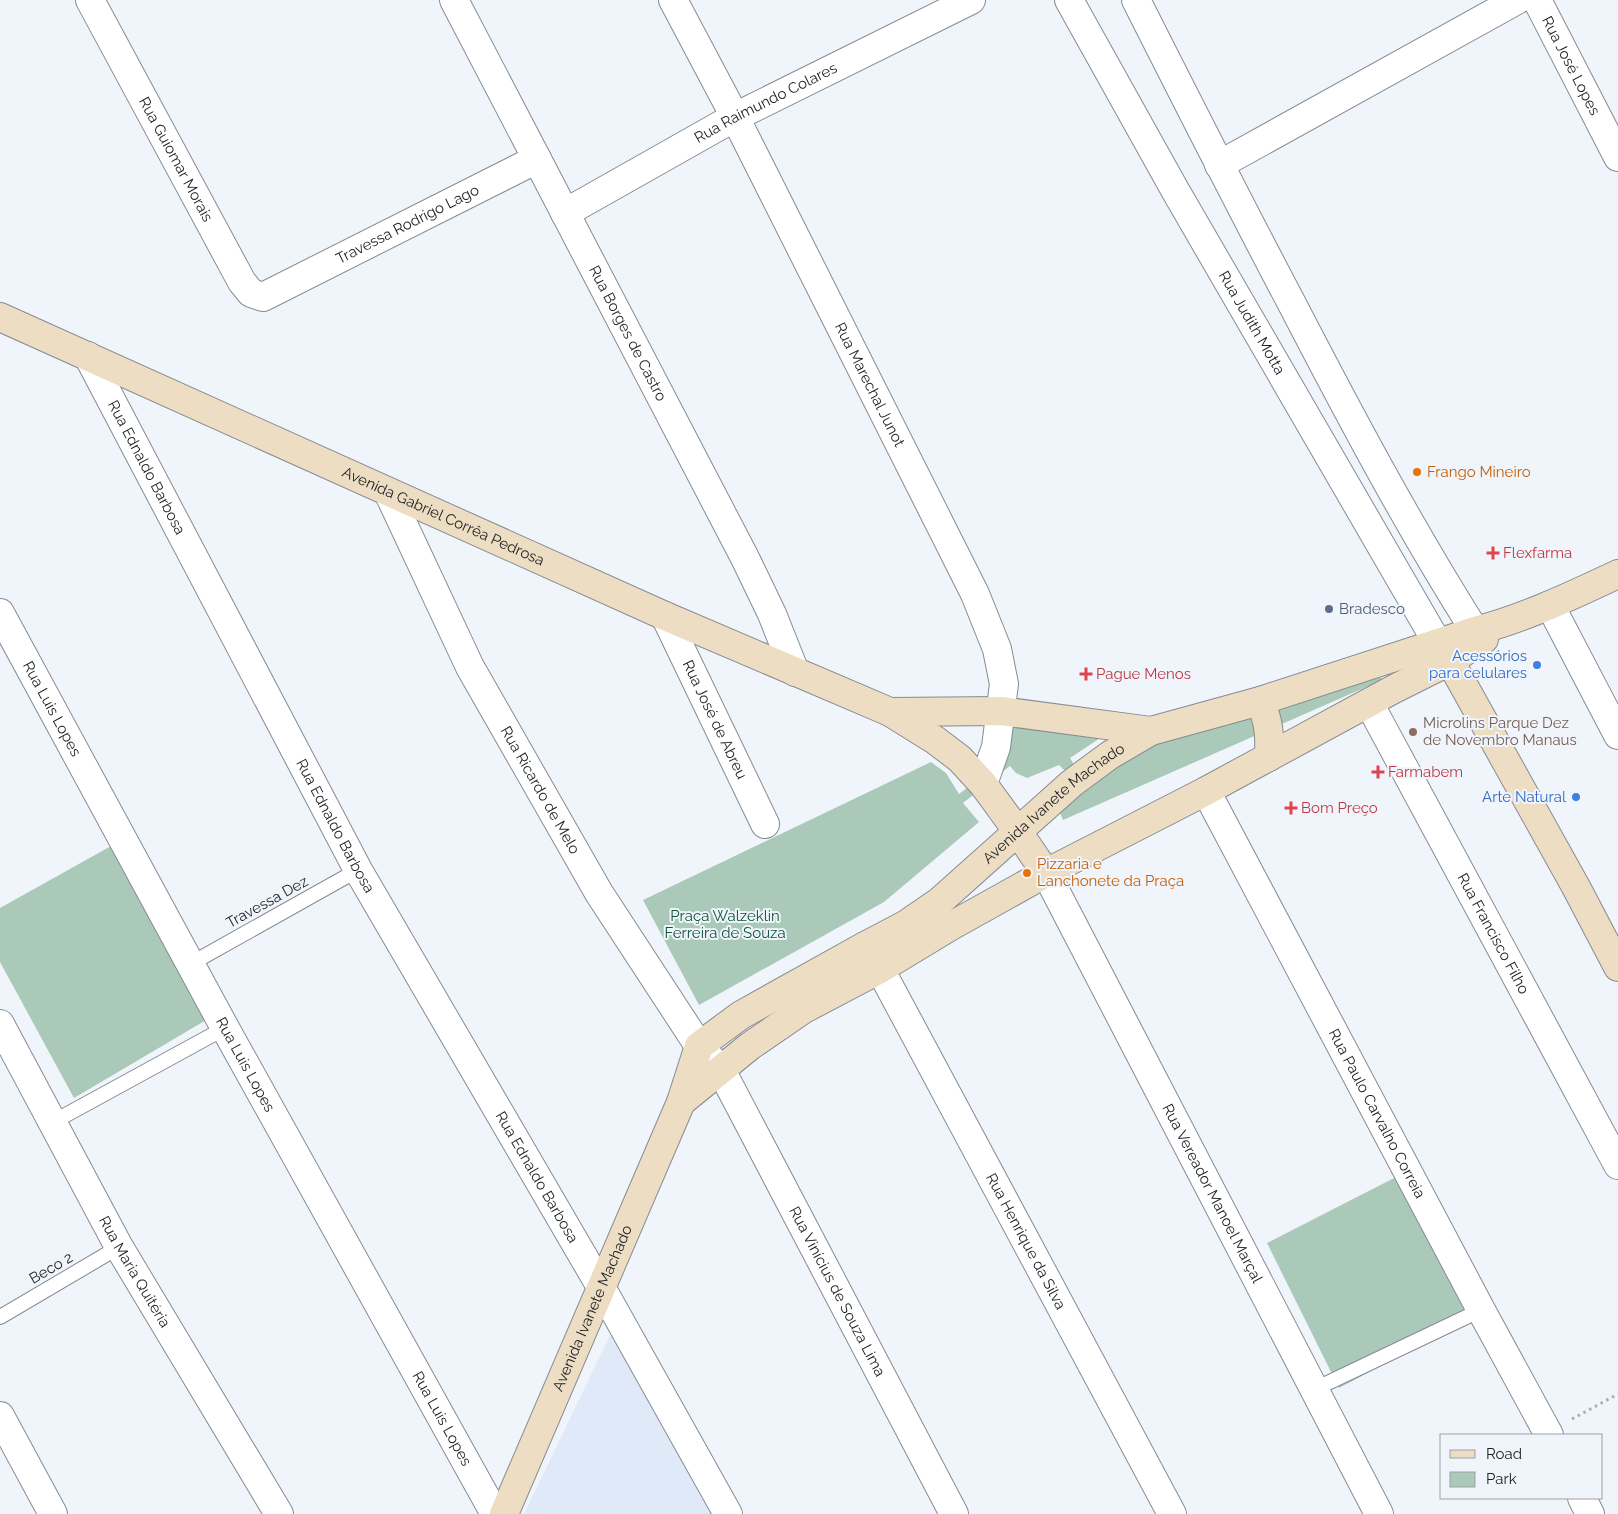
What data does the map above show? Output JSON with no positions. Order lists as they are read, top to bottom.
{
  "streets": {
    "street": [
      "Rua José Lopes",
      "Rua Raimundo Colares",
      "Rua Guiomar Morais",
      "Travessa Rodrigo Lago",
      "Rua Judith Motta",
      "Rua Borges de Castro",
      "Rua Marechal Junot",
      "Rua Ednaldo Barbosa",
      "Avenida Gabriel Corrêa Pedrosa",
      "Rua Luis Lopes",
      "Rua José de Abreu",
      "Rua Ricardo de Melo",
      "Avenida Ivanete Machado",
      "Rua Francisco Filho",
      "Rua Paulo Carvalho Correia",
      "Rua Vereador Manoel Marçal",
      "Rua Henrique da Silva",
      "Rua Maria Quitéria",
      "Rua Vinícius de Souza Lima"
    ],
    "lane": ["Travessa Dez", "Beco 2"]
  },
  "crossings": [
    ["Rua Raimundo Colares", "Rua Borges de Castro"],
    ["Rua Raimundo Colares", "Rua Marechal Junot"],
    ["Rua Guiomar Morais", "Travessa Rodrigo Lago"],
    ["Travessa Rodrigo Lago", "Rua Borges de Castro"],
    ["Rua Judith Motta", "Avenida Ivanete Machado"],
    ["Rua Borges de Castro", "Avenida Gabriel Corrêa Pedrosa"],
    ["Rua Marechal Junot", "Avenida Gabriel Corrêa Pedrosa"],
    ["Rua Ednaldo Barbosa", "Avenida Gabriel Corrêa Pedrosa"],
    ["Rua Ednaldo Barbosa", "Avenida Ivanete Machado"],
    ["Rua Ednaldo Barbosa", "Travessa Dez"],
    ["Avenida Gabriel Corrêa Pedrosa", "Rua José de Abreu"],
    ["Avenida Gabriel Corrêa Pedrosa", "Rua Ricardo de Melo"],
    ["Avenida Gabriel Corrêa Pedrosa", "Avenida Ivanete Machado"],
    ["Avenida Gabriel Corrêa Pedrosa", "Rua Vereador Manoel Marçal"],
    ["Rua Luis Lopes", "Travessa Dez"],
    ["Rua Ricardo de Melo", "Avenida Ivanete Machado"],
    ["Rua Ricardo de Melo", "Rua Vinícius de Souza Lima"],
    ["Avenida Ivanete Machado", "Rua Francisco Filho"],
    ["Avenida Ivanete Machado", "Rua Paulo Carvalho Correia"],
    ["Avenida Ivanete Machado", "Rua Vereador Manoel Marçal"],
    ["Avenida Ivanete Machado", "Rua Henrique da Silva"],
    ["Avenida Ivanete Machado", "Rua Vinícius de Souza Lima"],
    ["Beco 2", "Rua Maria Quitéria"]
  ],
  "parks": ["Praça Walzeklin Ferreira de Souza"],
  "places": {
    "other": [
      "Frango Mineiro",
      "Bradesco",
      "Acessórios para celulares",
      "Microlins Parque Dez de Novembro Manaus",
      "Arte Natural",
      "Pizzaria e Lanchonete da Praça"
    ],
    "health": [
      "Flexfarma",
      "Pague Menos",
      "Farmabem",
      "Bom Preço"
    ]
  },
  "legend": ["Road", "Park"]
}
